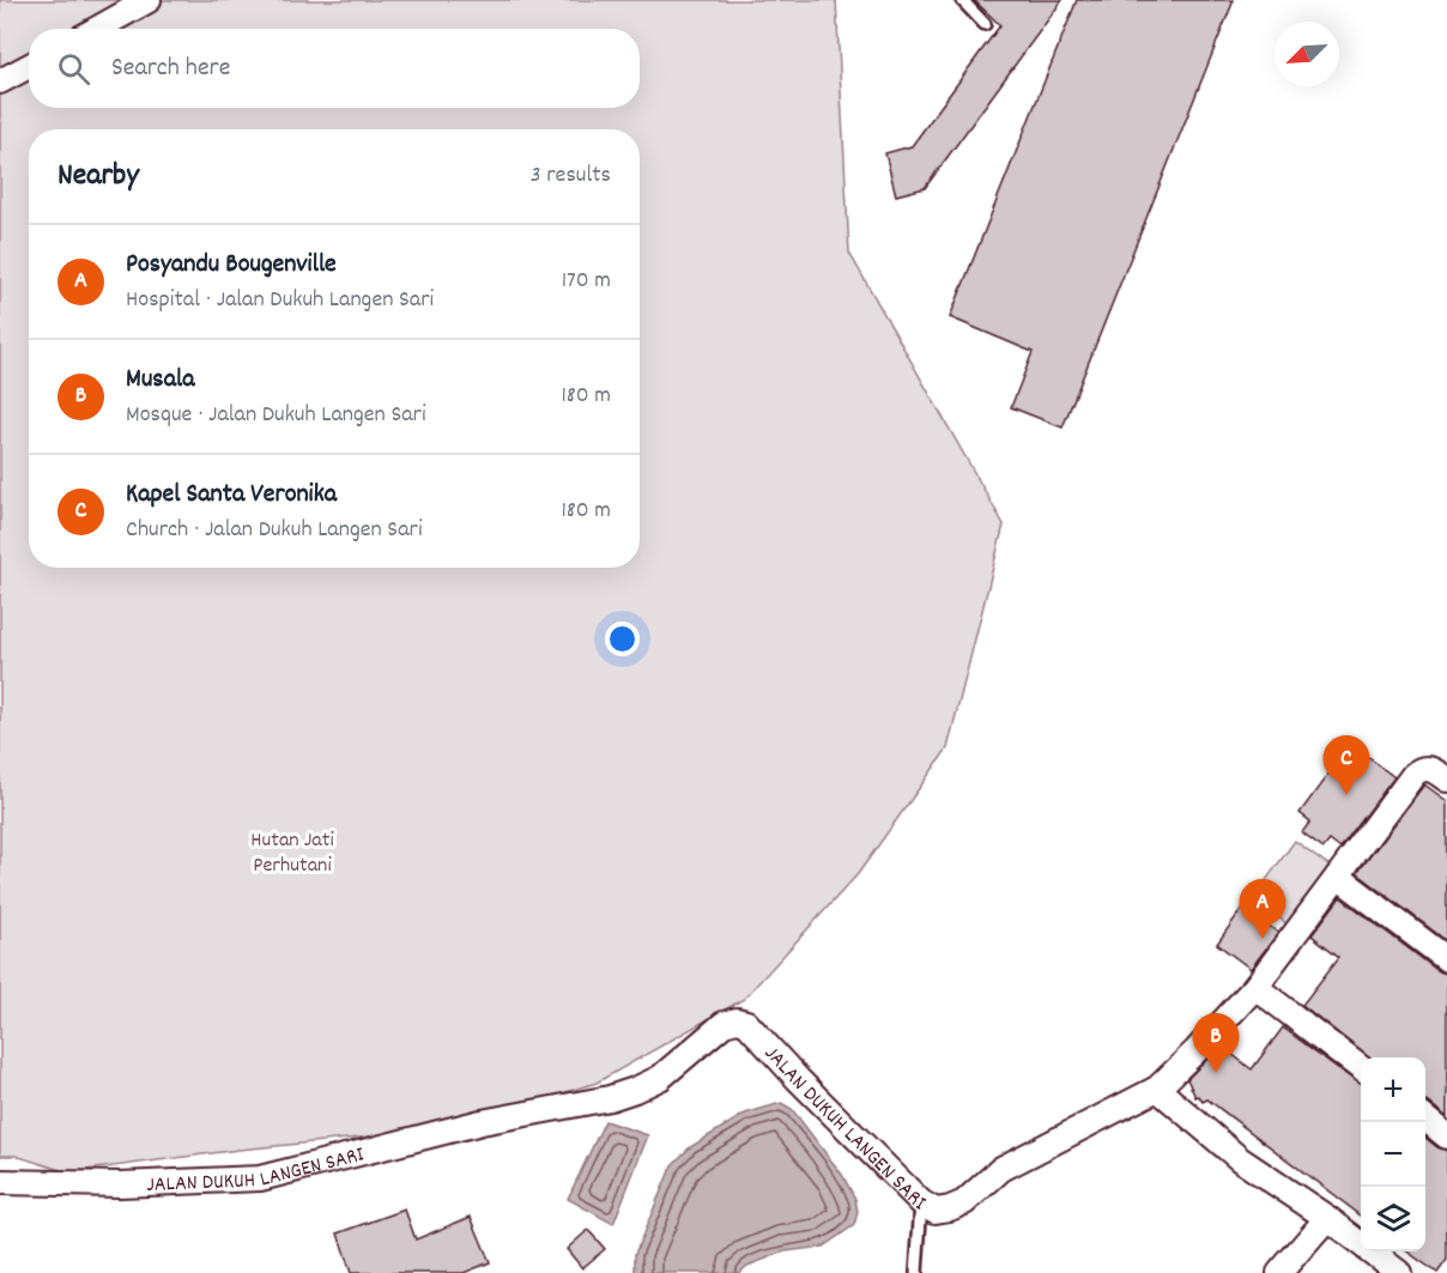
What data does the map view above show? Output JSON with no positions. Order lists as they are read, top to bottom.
{
  "streets": {
    "street": ["JALAN DUKUH LANGEN SARI"]
  },
  "parks": ["Hutan Jati Perhutani"],
  "north": "bottom left",
  "page": {
    "search": "Search here",
    "heading": ["Nearby", "3 results"],
    "list": [
      {
        "mark": "A",
        "name": "Posyandu Bougenville",
        "note": "Hospital · Jalan Dukuh Langen Sari",
        "value": "170 m"
      },
      {
        "mark": "B",
        "name": "Musala",
        "note": "Mosque · Jalan Dukuh Langen Sari",
        "value": "180 m"
      },
      {
        "mark": "C",
        "name": "Kapel Santa Veronika",
        "note": "Church · Jalan Dukuh Langen Sari",
        "value": "180 m"
      }
    ],
    "pins": ["C", "A", "B"],
    "map_buttons": ["+", "−"]
  }
}
